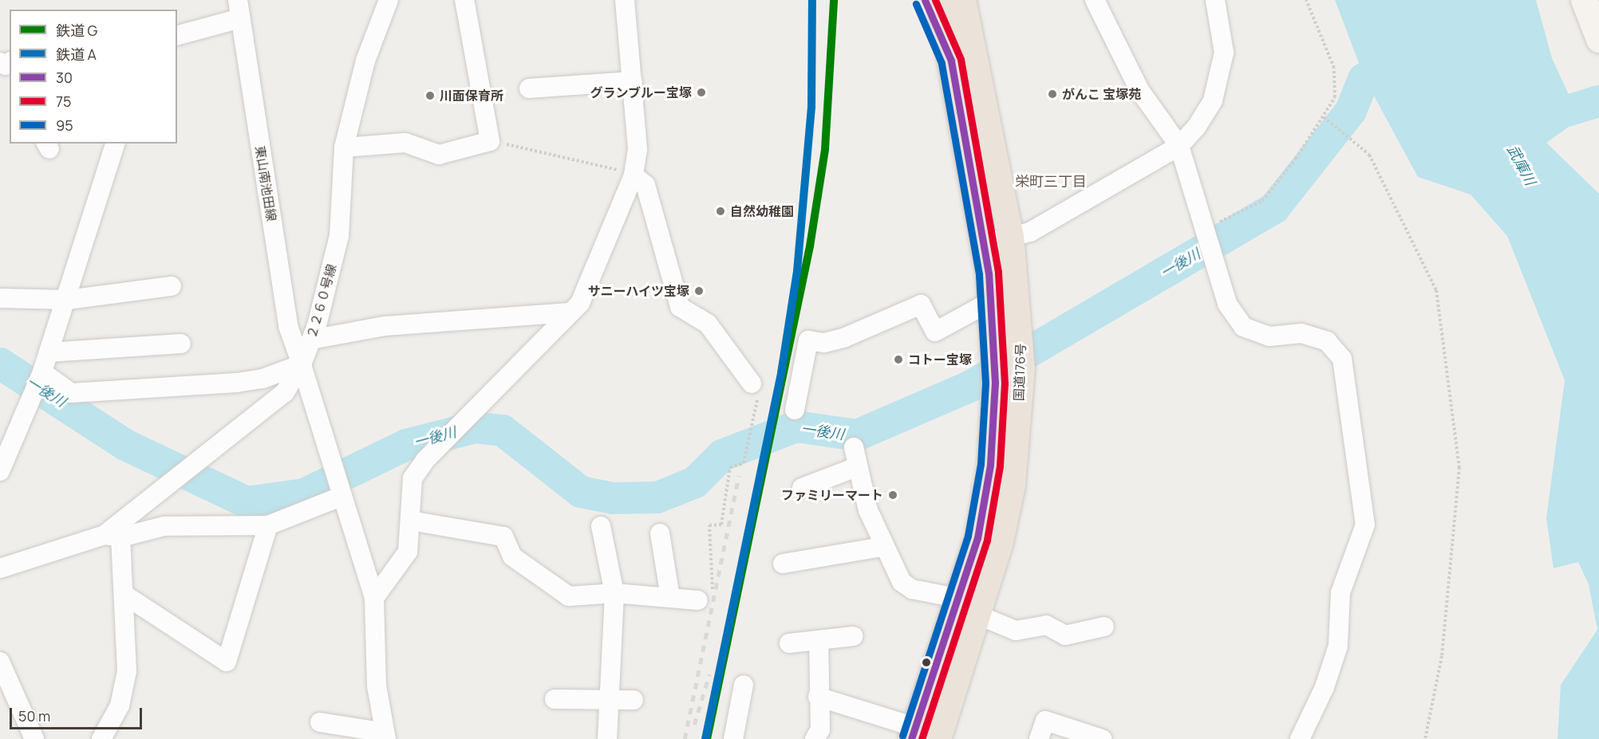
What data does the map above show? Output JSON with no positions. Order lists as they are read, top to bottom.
{
  "streets": {
    "highway": ["国道176号"],
    "street": ["東山南池田線", "２２６０号線"]
  },
  "crossings": [
    ["東山南池田線", "２２６０号線"]
  ],
  "districts": ["栄町三丁目"],
  "water": ["武庫川", "一後川"],
  "places": [
    "グランブルー宝塚",
    "がんこ 宝塚苑",
    "川面保育所",
    "自然幼稚園",
    "サニーハイツ宝塚",
    "コトー宝塚",
    "ファミリーマート"
  ],
  "lines": [
    "rail line G",
    "rail line A",
    "transit line 30",
    "transit line 75",
    "transit line 95"
  ],
  "legend": [
    "鉄道 G",
    "鉄道 A",
    "30",
    "75",
    "95"
  ],
  "scale_bar": "50 m"
}
